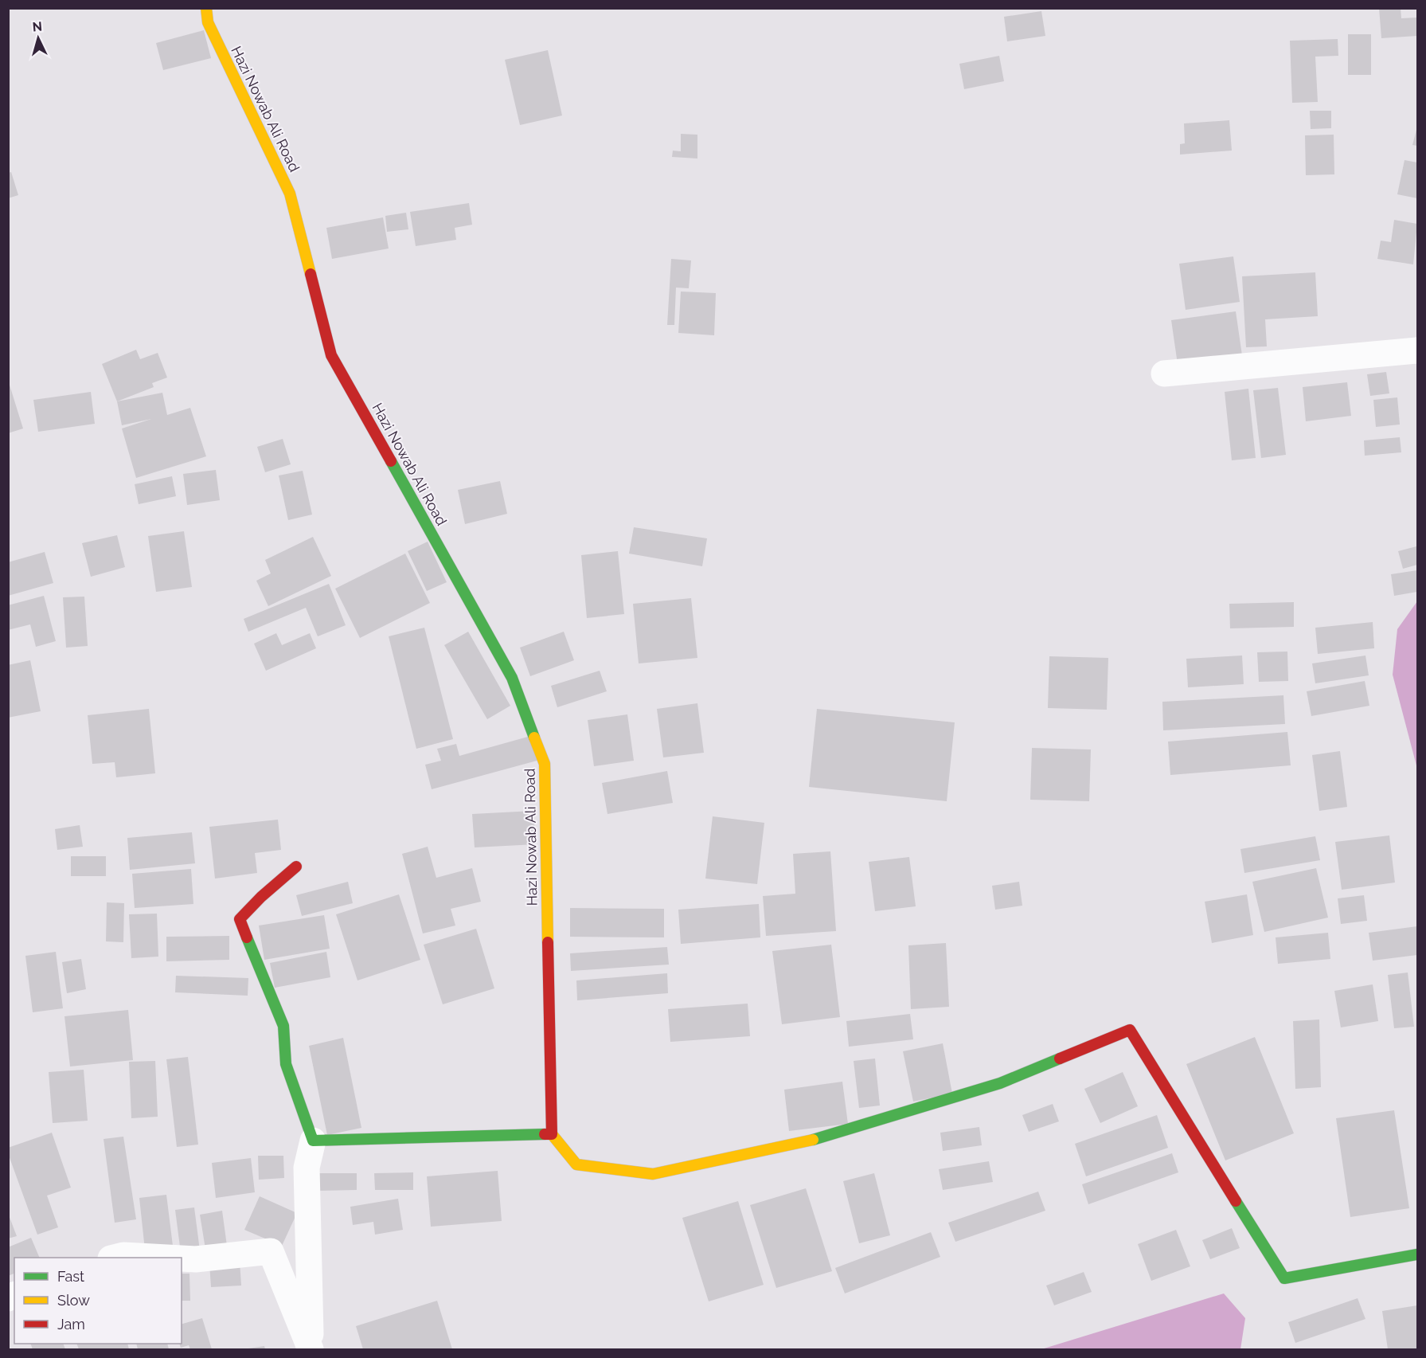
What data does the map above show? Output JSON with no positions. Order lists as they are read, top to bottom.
{
  "streets": {
    "street": ["Hazi Nowab Ali Road"]
  },
  "legend": ["Fast", "Slow", "Jam"],
  "north": "top"
}
